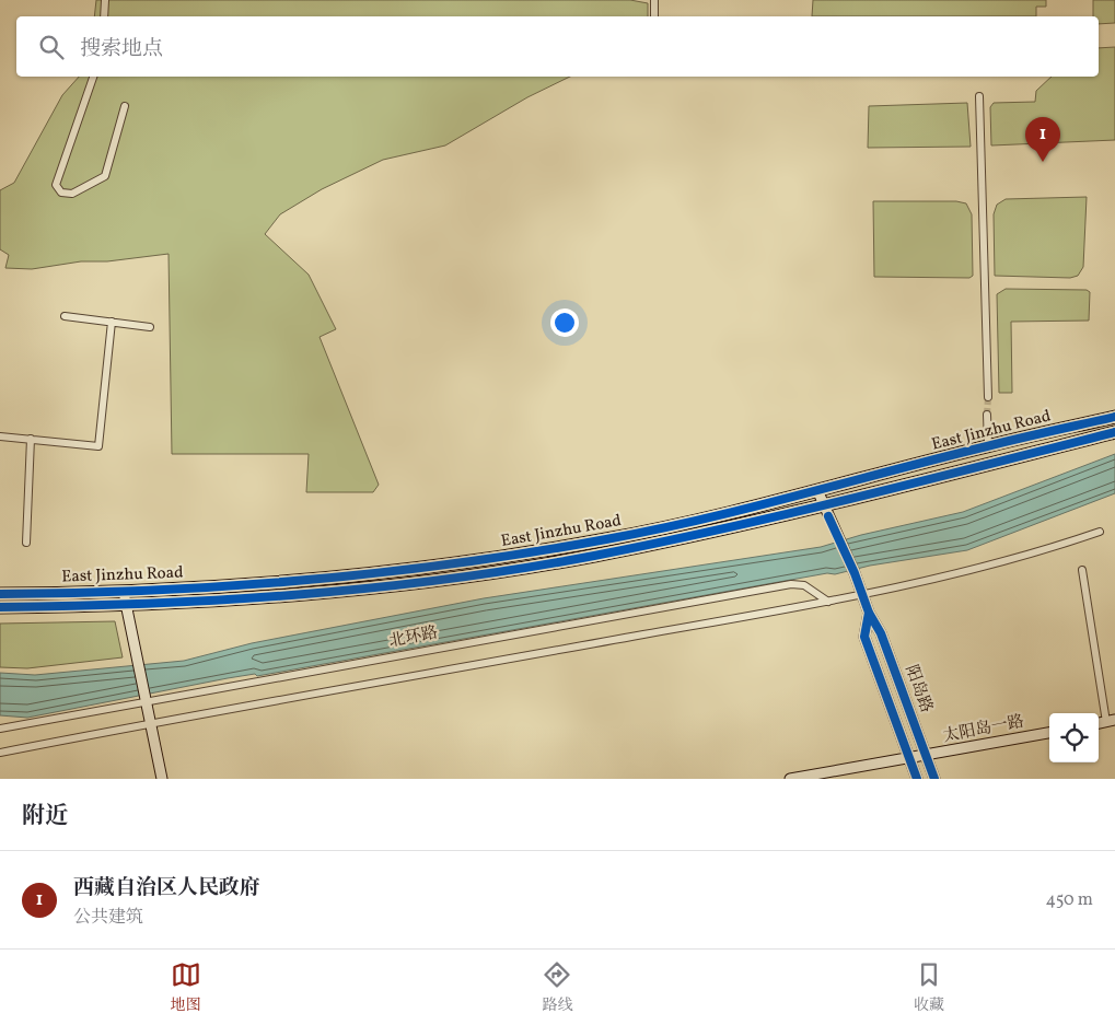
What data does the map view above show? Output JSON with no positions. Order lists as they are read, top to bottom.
{
  "streets": {
    "highway": ["East Jinzhu Road"],
    "main road": ["阳岛路", "太阳岛一路"],
    "street": ["北环路"]
  },
  "crossings": [
    ["East Jinzhu Road", "阳岛路"],
    ["阳岛路", "太阳岛一路"]
  ],
  "page": {
    "search": "搜索地点",
    "pins": "1",
    "heading": "附近",
    "list": [
      {
        "mark": "1",
        "name": "西藏自治区人民政府",
        "note": "公共建筑",
        "value": "450 m"
      }
    ],
    "nav": ["地图", "路线", "收藏"]
  }
}
